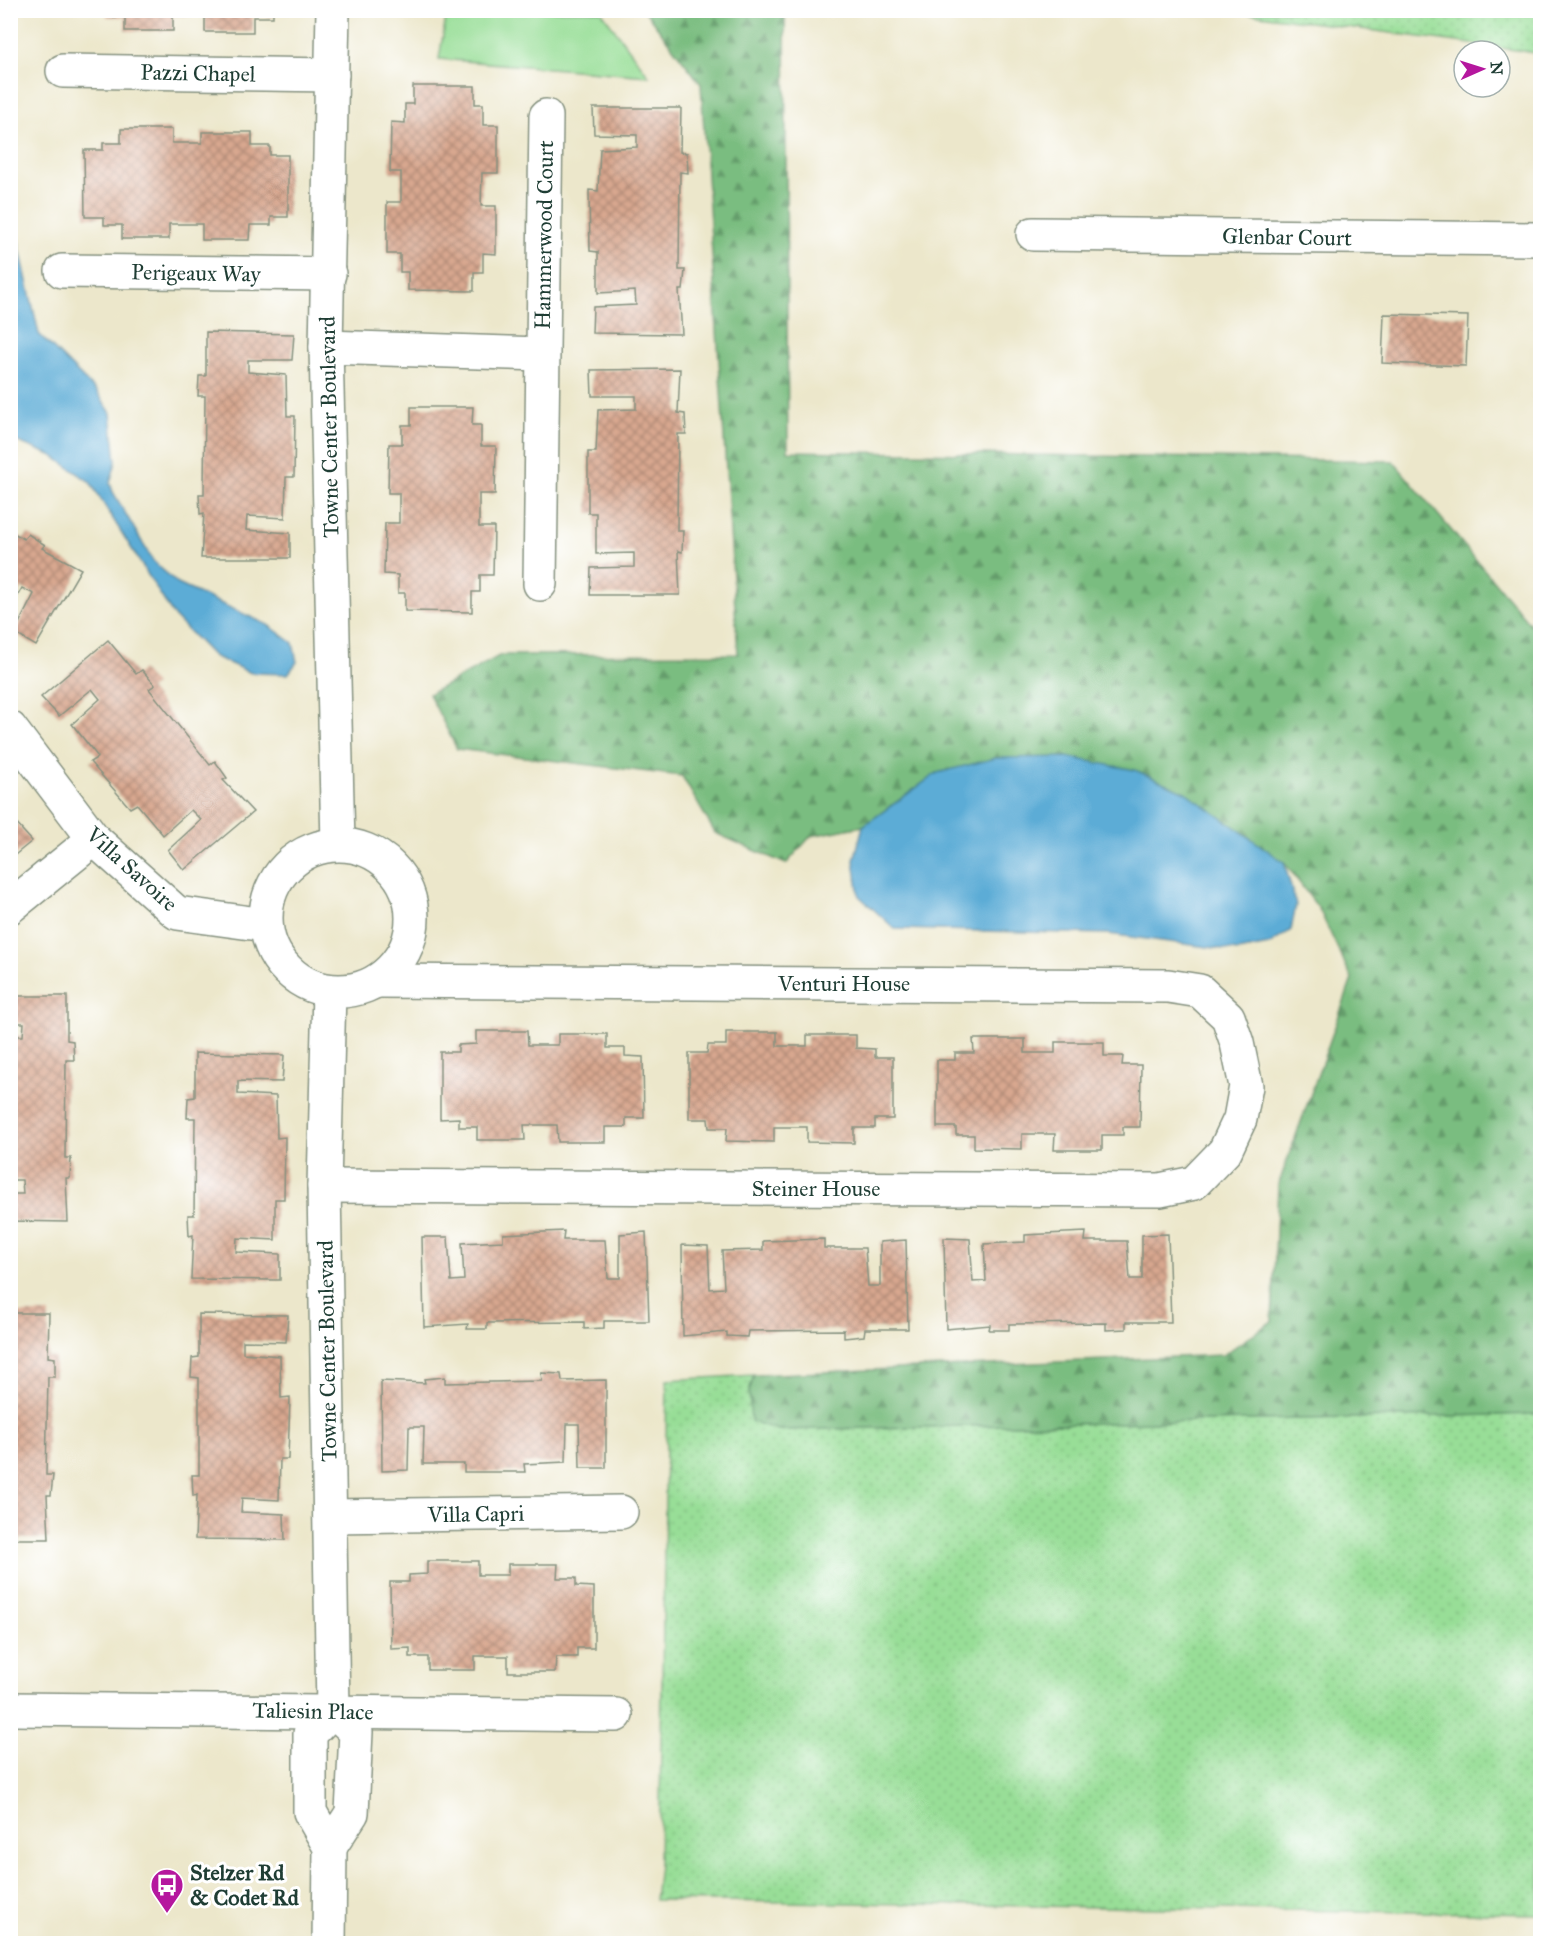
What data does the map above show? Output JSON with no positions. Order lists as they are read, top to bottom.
{
  "streets": {
    "street": [
      "Pazzi Chapel",
      "Hammerwood Court",
      "Glenbar Court",
      "Perigeaux Way",
      "Towne Center Boulevard",
      "Villa Savoire",
      "Venturi House",
      "Steiner House",
      "Villa Capri",
      "Taliesin Place"
    ]
  },
  "crossings": [
    ["Pazzi Chapel", "Towne Center Boulevard"],
    ["Hammerwood Court", "Towne Center Boulevard"],
    ["Perigeaux Way", "Towne Center Boulevard"],
    ["Towne Center Boulevard", "Villa Savoire"],
    ["Towne Center Boulevard", "Venturi House"],
    ["Towne Center Boulevard", "Steiner House"],
    ["Towne Center Boulevard", "Villa Capri"],
    ["Towne Center Boulevard", "Taliesin Place"],
    ["Villa Savoire", "Venturi House"],
    ["Venturi House", "Steiner House"]
  ],
  "places": {
    "bus stop": ["Stelzer Rd & Codet Rd"]
  },
  "north": "right"
}
